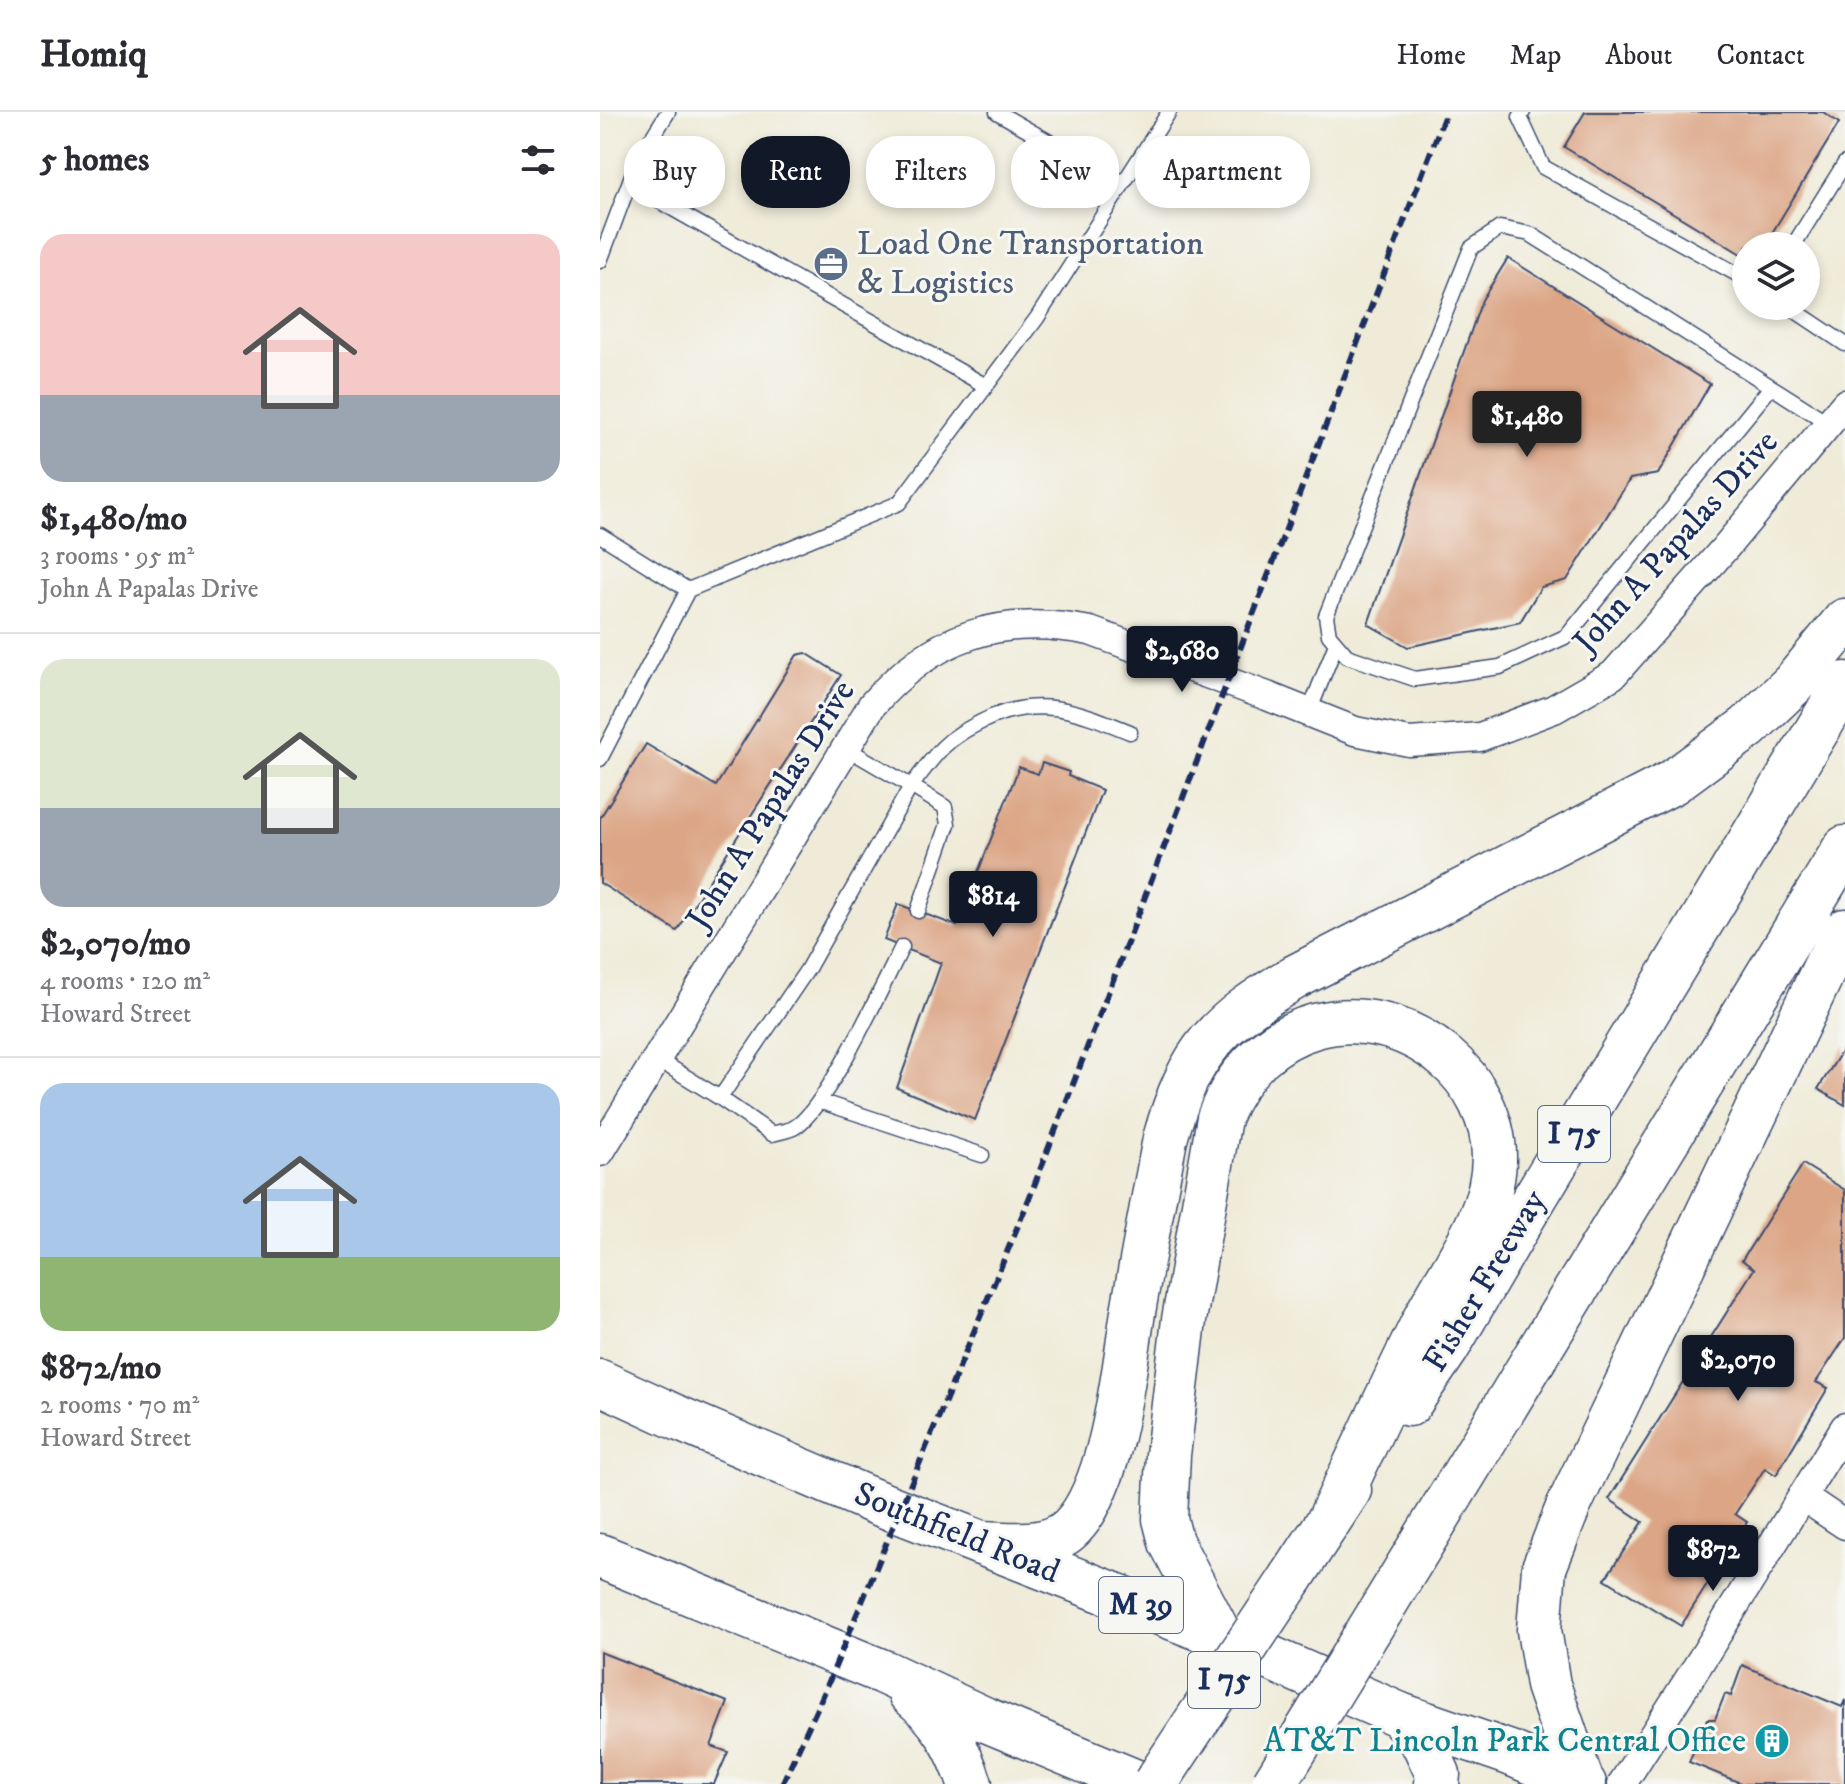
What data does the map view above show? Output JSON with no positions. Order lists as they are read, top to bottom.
{
  "streets": {
    "main road": [
      "I 75",
      "Fisher Freeway",
      "Southfield Road",
      "M 39"
    ],
    "street": ["John A Papalas Drive"]
  },
  "places": {
    "office": ["Load One Transportation & Logistics"],
    "building": ["AT&T Lincoln Park Central Office"]
  },
  "page": {
    "header": "Homiq",
    "nav": [
      "Home",
      "Map",
      "About",
      "Contact"
    ],
    "heading": "5 homes",
    "chip": [
      "Buy",
      "Rent",
      "Filters",
      "New",
      "Apartment"
    ],
    "list": [
      {
        "name": "$1,480/mo",
        "note": "3 rooms · 95 m² · John A Papalas Drive"
      },
      {
        "name": "$2,070/mo",
        "note": "4 rooms · 120 m² · Howard Street"
      },
      {
        "name": "$872/mo",
        "note": "2 rooms · 70 m² · Howard Street"
      }
    ],
    "price": [
      "$1,480",
      "$2,680",
      "$814",
      "$2,070",
      "$872"
    ]
  }
}
